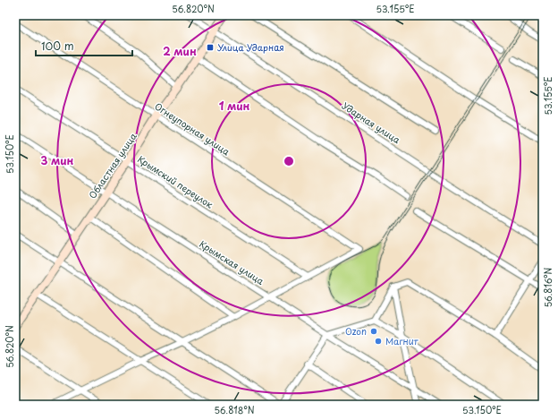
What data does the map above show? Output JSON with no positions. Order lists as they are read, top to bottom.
{
  "streets": {
    "main road": ["Областная улица"],
    "street": [
      "Ударная улица",
      "Огнеупорная улица",
      "Крымский переулок",
      "Крымская улица"
    ]
  },
  "crossings": [
    ["Ударная улица", "Областная улица"],
    ["Огнеупорная улица", "Областная улица"],
    ["Огнеупорная улица", "Крымский переулок"],
    ["Областная улица", "Крымский переулок"],
    ["Областная улица", "Крымская улица"]
  ],
  "places": {
    "transit": ["Улица Ударная"],
    "other": ["Ozon", "Магнит"]
  },
  "scale_bar": "100 m",
  "coordinates": [
    "56.820°N",
    "53.155°E",
    "53.150°E",
    "56.816°N",
    "56.818°N"
  ],
  "rings": ["2 мин", "1 мин", "3 мин"]
}
